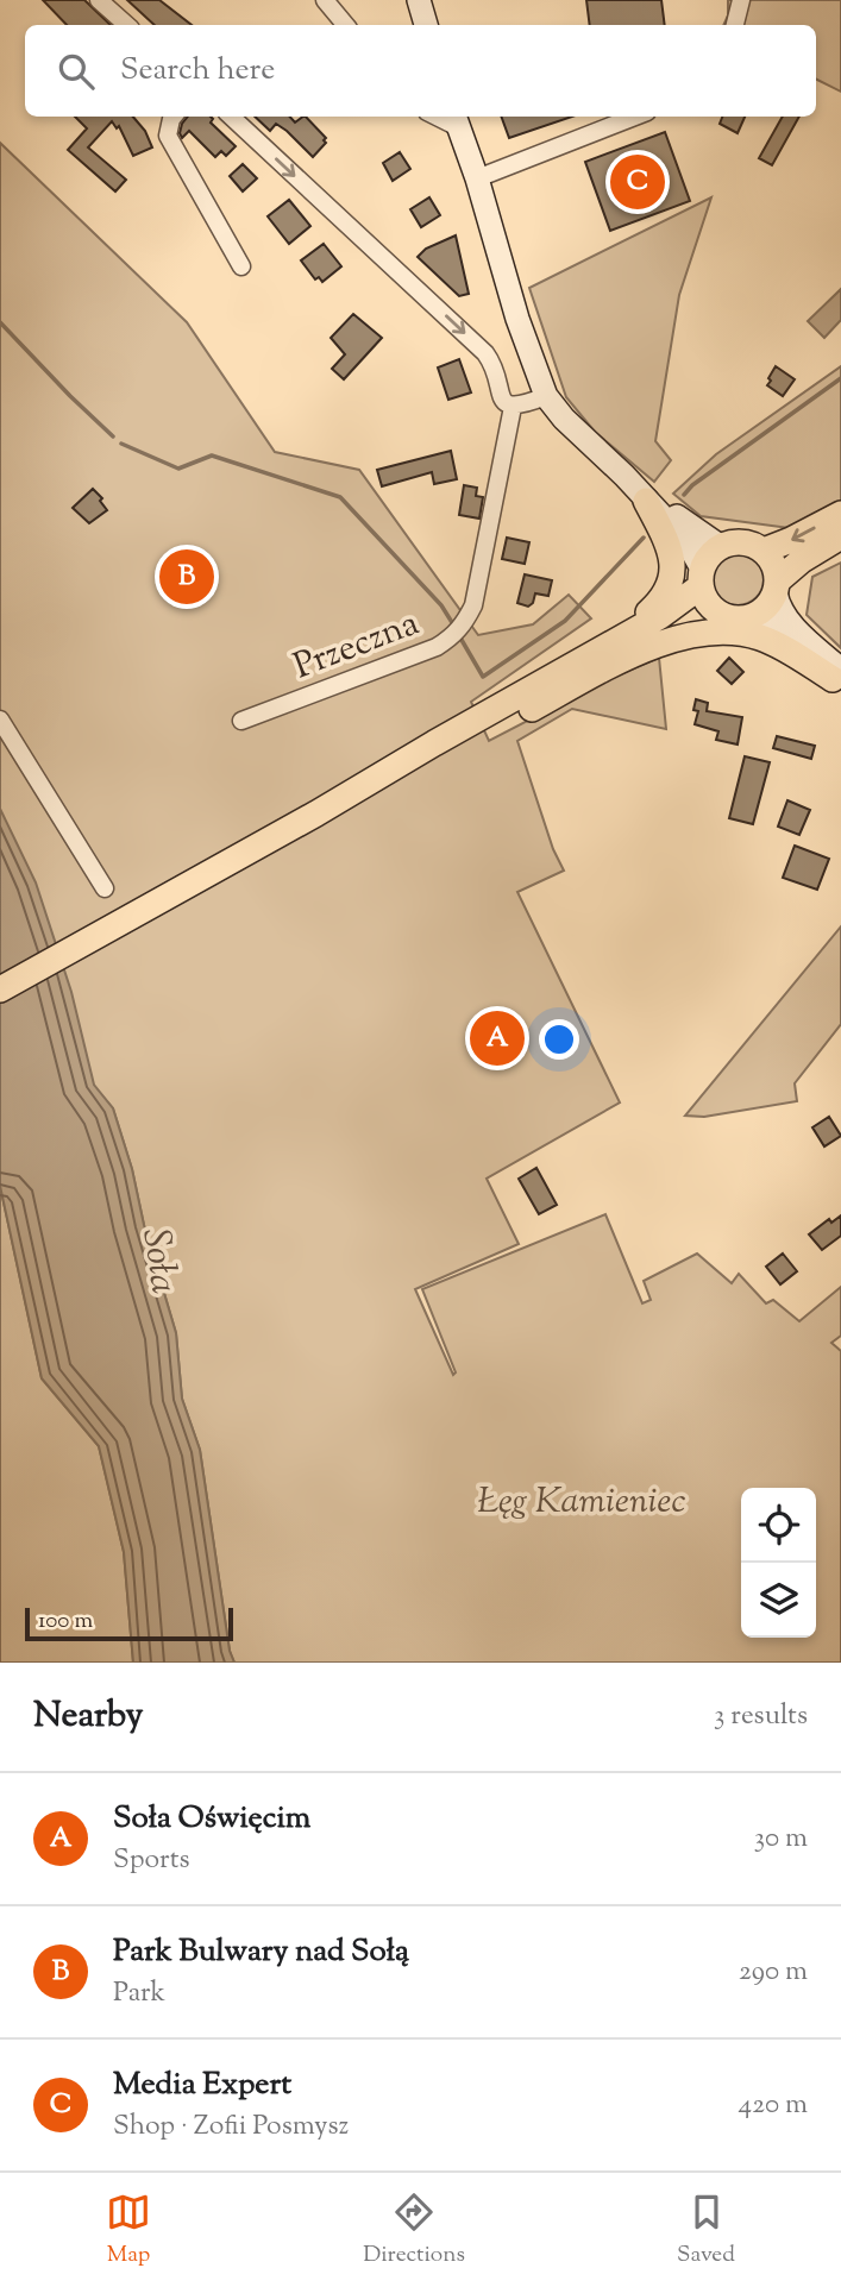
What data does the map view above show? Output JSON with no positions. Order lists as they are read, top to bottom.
{
  "streets": {
    "street": ["Przeczna"]
  },
  "water": ["Soła"],
  "parks": ["Łęg Kamieniec"],
  "scale_bar": "100 m",
  "page": {
    "search": "Search here",
    "pins": ["C", "B", "A"],
    "scale": "100 m",
    "heading": ["Nearby", "3 results"],
    "list": [
      {
        "mark": "A",
        "name": "Soła Oświęcim",
        "note": "Sports",
        "value": "30 m"
      },
      {
        "mark": "B",
        "name": "Park Bulwary nad Sołą",
        "note": "Park",
        "value": "290 m"
      },
      {
        "mark": "C",
        "name": "Media Expert",
        "note": "Shop · Zofii Posmysz",
        "value": "420 m"
      }
    ],
    "nav": ["Map", "Directions", "Saved"]
  }
}
